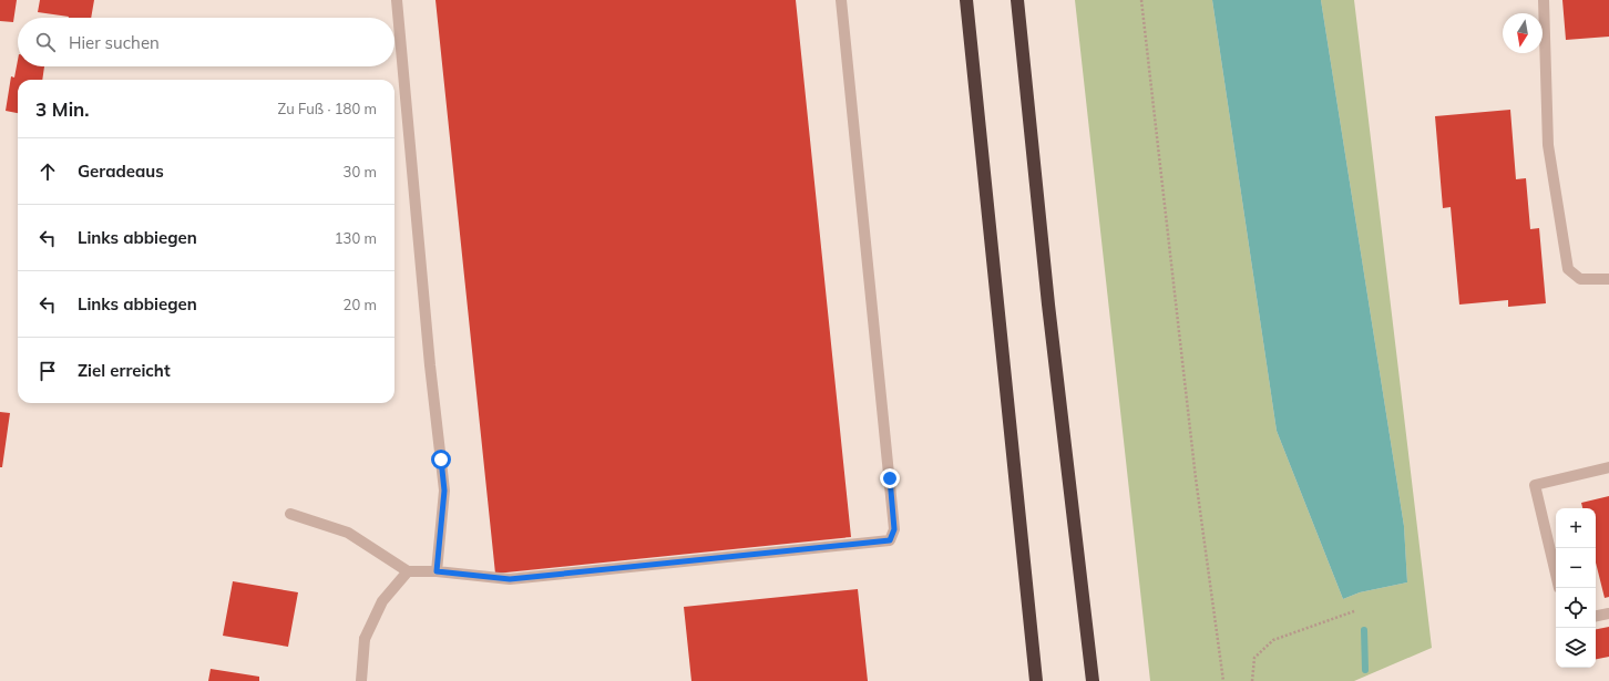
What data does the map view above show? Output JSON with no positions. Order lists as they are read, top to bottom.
{
  "north": "bottom",
  "page": {
    "search": "Hier suchen",
    "heading": ["3 Min.", "Zu Fuß · 180 m"],
    "list": [
      ["Geradeaus", "30 m"],
      ["Links abbiegen", "130 m"],
      ["Links abbiegen", "20 m"],
      "Ziel erreicht"
    ],
    "map_buttons": ["+", "−"]
  }
}
